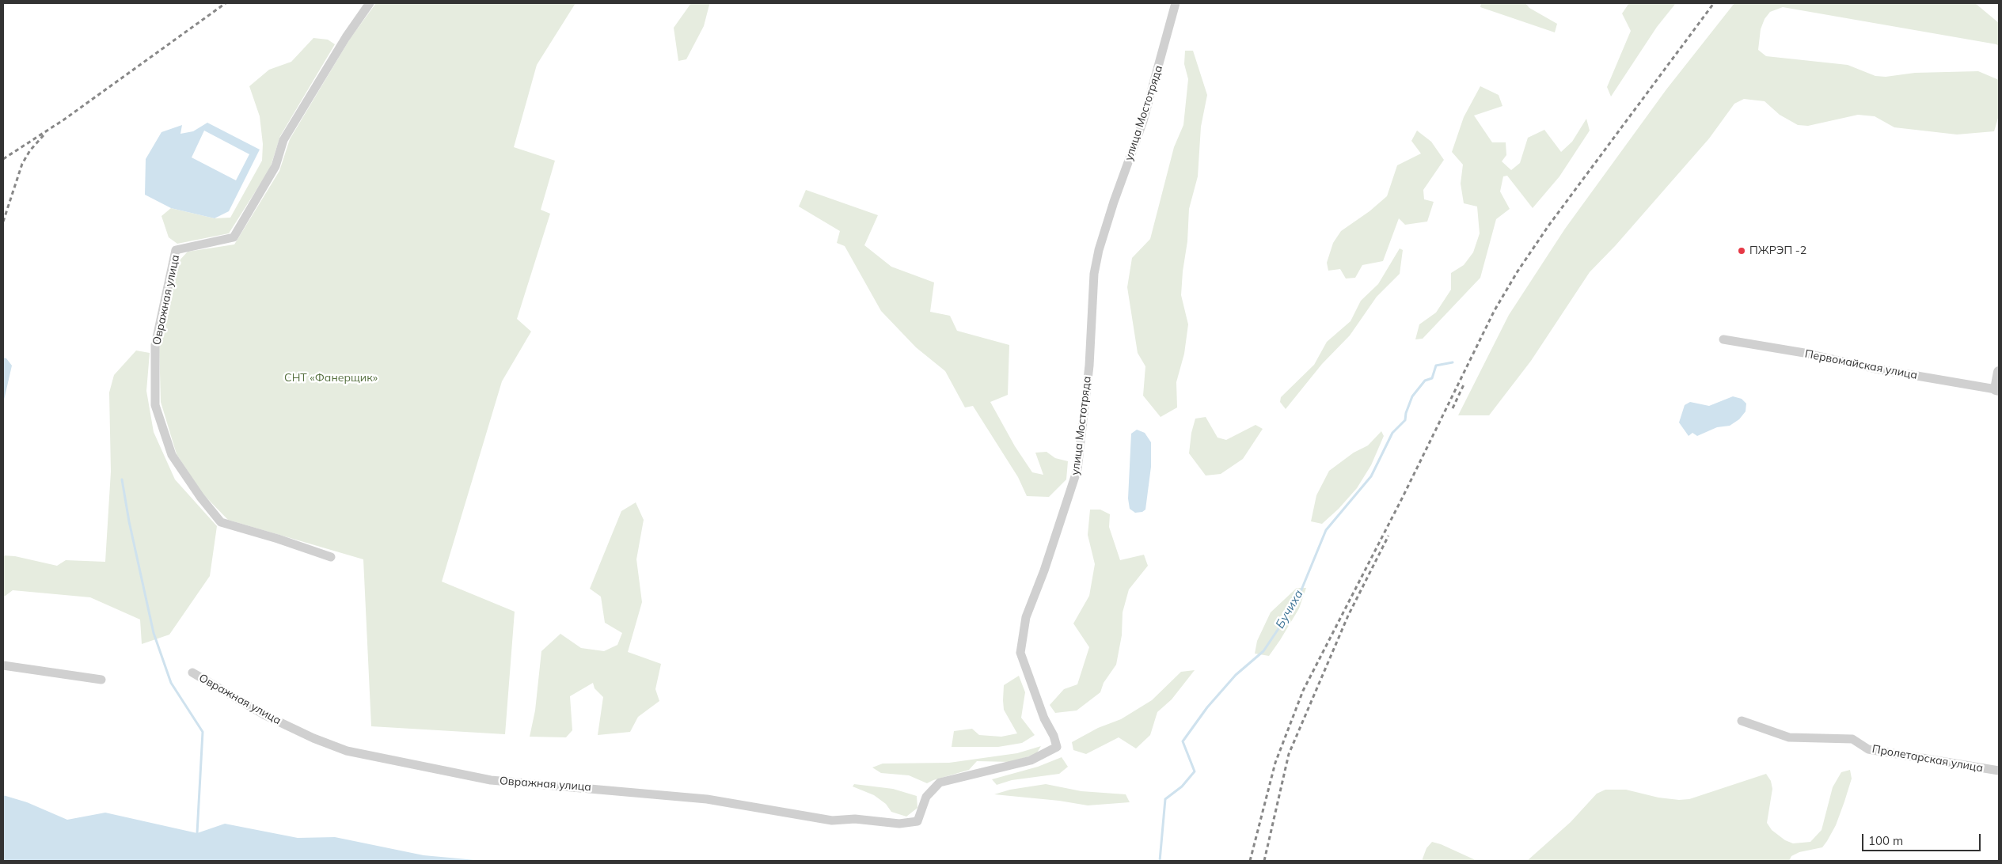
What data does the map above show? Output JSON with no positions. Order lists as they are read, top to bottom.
{
  "streets": {
    "street": [
      "улица Мостотряда",
      "Овражная улица",
      "Первомайская улица",
      "Пролетарская улица"
    ]
  },
  "crossings": [
    ["улица Мостотряда", "Овражная улица"]
  ],
  "water": ["Бучиха"],
  "parks": ["СНТ «Фанерщик»"],
  "places": ["ПЖРЭП -2"],
  "scale_bar": "100 m"
}
